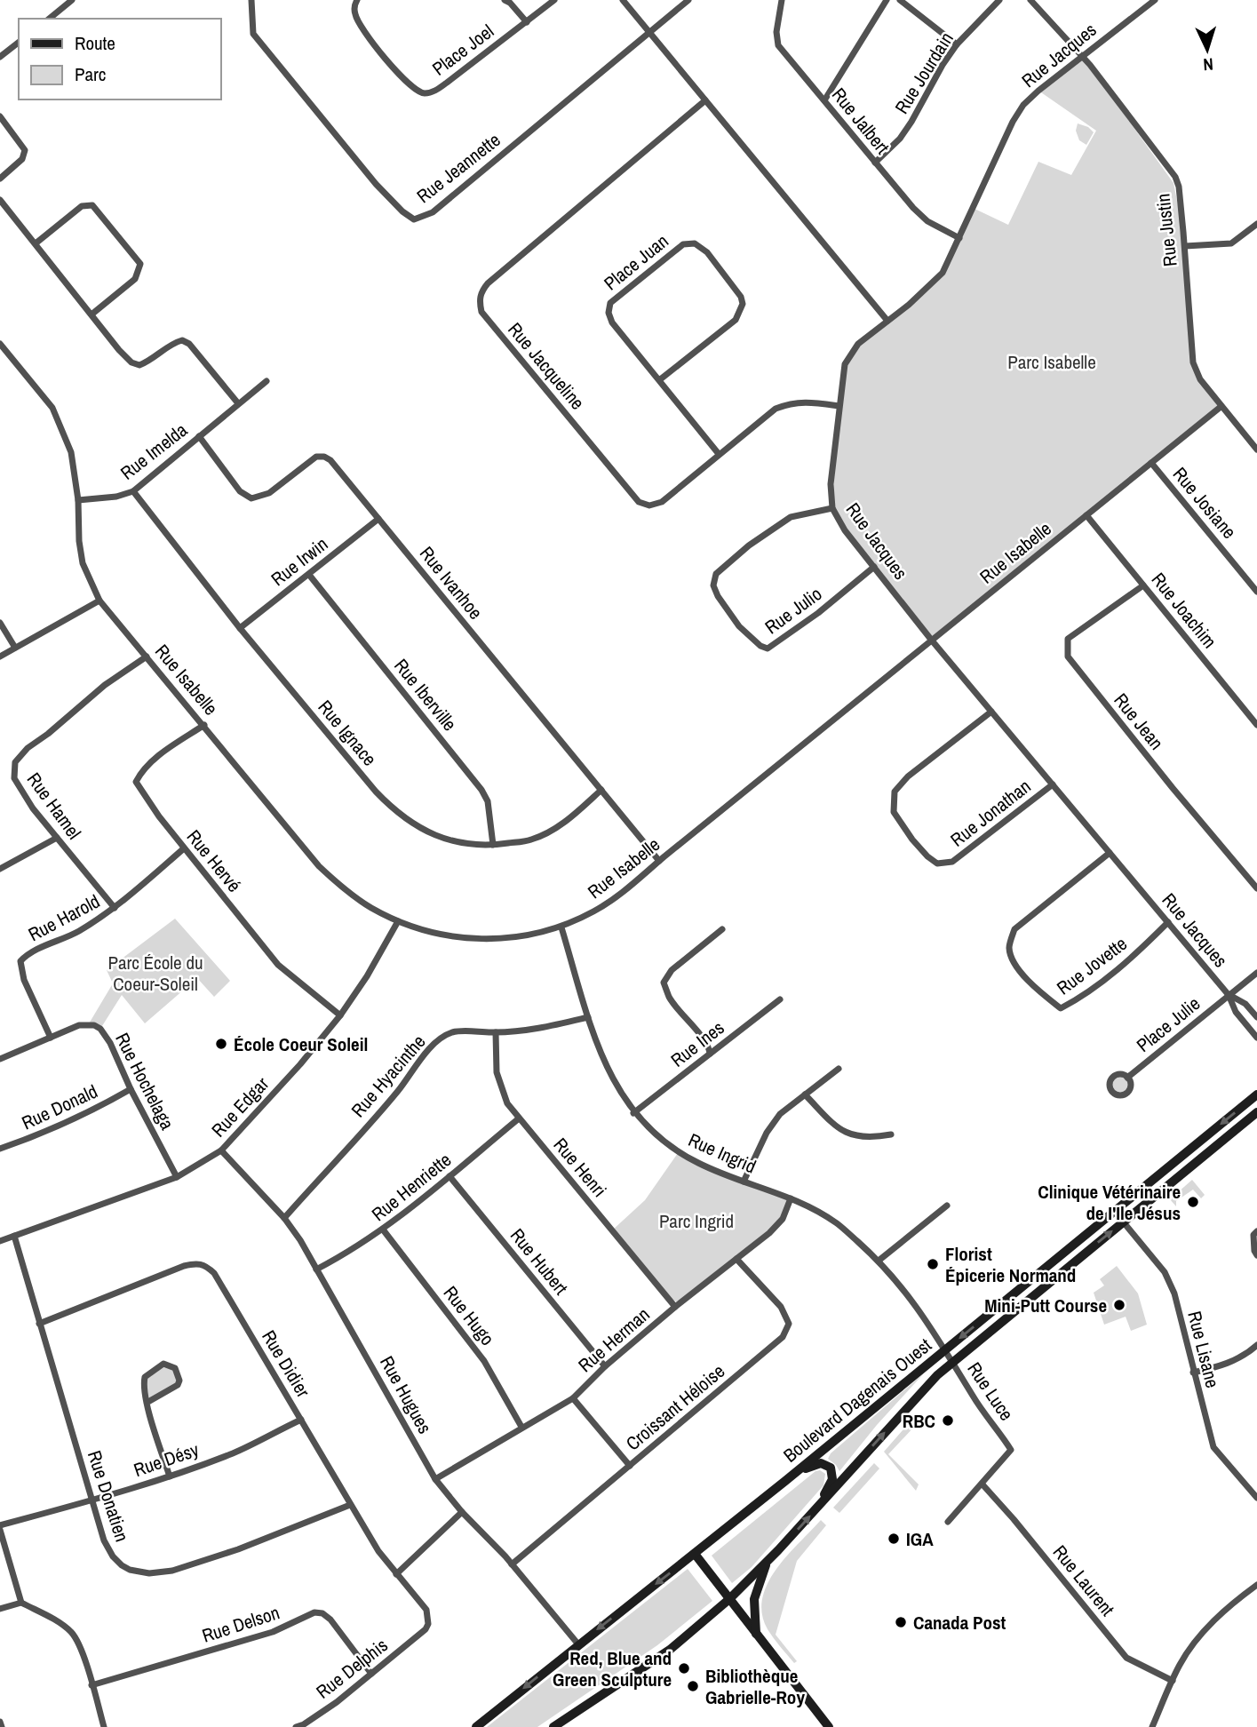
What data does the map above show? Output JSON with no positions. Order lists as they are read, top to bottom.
{
  "streets": {
    "main road": ["Boulevard Dagenais Ouest"],
    "street": [
      "Place Joel",
      "Rue Jacques",
      "Rue Jourdain",
      "Rue Jalbert",
      "Rue Jeannette",
      "Rue Justin",
      "Place Juan",
      "Rue Jacqueline",
      "Rue Imelda",
      "Rue Josiane",
      "Rue Isabelle",
      "Rue Irwin",
      "Rue Ivanhoe",
      "Rue Julio",
      "Rue Joachim",
      "Rue Iberville",
      "Rue Jean",
      "Rue Ignace",
      "Rue Hamel",
      "Rue Jonathan",
      "Rue Hervé",
      "Rue Harold",
      "Rue Jovette",
      "Place Julie",
      "Rue Ines",
      "Rue Hyacinthe",
      "Rue Hochelaga",
      "Rue Donald",
      "Rue Edgar",
      "Rue Ingrid",
      "Rue Henri",
      "Rue Henriette",
      "Rue Hubert",
      "Rue Hugo",
      "Rue Herman",
      "Rue Lisane",
      "Rue Didier",
      "Rue Luce",
      "Rue Hugues",
      "Croissant Héloise",
      "Rue Désy",
      "Rue Donatien",
      "Rue Laurent",
      "Rue Delson",
      "Rue Delphis"
    ]
  },
  "crossings": [
    ["Rue Jacques", "Rue Jalbert"],
    ["Rue Jacques", "Rue Justin"],
    ["Rue Jacques", "Rue Jacqueline"],
    ["Rue Jacques", "Rue Isabelle"],
    ["Rue Jacques", "Rue Julio"],
    ["Rue Jacques", "Rue Jonathan"],
    ["Rue Jacques", "Rue Jovette"],
    ["Rue Jacques", "Place Julie"],
    ["Rue Jourdain", "Rue Jalbert"],
    ["Rue Justin", "Rue Isabelle"],
    ["Place Juan", "Rue Jacqueline"],
    ["Rue Imelda", "Rue Isabelle"],
    ["Rue Imelda", "Rue Ivanhoe"],
    ["Rue Imelda", "Rue Ignace"],
    ["Rue Josiane", "Rue Isabelle"],
    ["Rue Isabelle", "Rue Ivanhoe"],
    ["Rue Isabelle", "Rue Joachim"],
    ["Rue Isabelle", "Rue Hamel"],
    ["Rue Isabelle", "Rue Hervé"],
    ["Rue Isabelle", "Rue Edgar"],
    ["Rue Isabelle", "Rue Ingrid"],
    ["Rue Irwin", "Rue Ivanhoe"],
    ["Rue Irwin", "Rue Iberville"],
    ["Rue Irwin", "Rue Ignace"],
    ["Rue Ivanhoe", "Rue Ignace"],
    ["Rue Joachim", "Rue Jean"],
    ["Rue Iberville", "Rue Ignace"],
    ["Rue Hamel", "Rue Harold"],
    ["Rue Hervé", "Rue Harold"],
    ["Rue Hervé", "Rue Edgar"],
    ["Rue Harold", "Rue Hochelaga"],
    ["Rue Ines", "Rue Ingrid"],
    ["Rue Hyacinthe", "Rue Ingrid"],
    ["Rue Hyacinthe", "Rue Henri"],
    ["Rue Hyacinthe", "Rue Hugues"],
    ["Rue Hochelaga", "Rue Donald"],
    ["Rue Hochelaga", "Rue Edgar"],
    ["Rue Edgar", "Rue Hugues"],
    ["Rue Edgar", "Rue Donatien"],
    ["Rue Ingrid", "Rue Herman"],
    ["Rue Ingrid", "Rue Luce"],
    ["Rue Ingrid", "Boulevard Dagenais Ouest"],
    ["Rue Henri", "Rue Henriette"],
    ["Rue Henri", "Rue Herman"],
    ["Rue Henriette", "Rue Hubert"],
    ["Rue Henriette", "Rue Hugo"],
    ["Rue Henriette", "Rue Hugues"],
    ["Rue Hubert", "Rue Herman"],
    ["Rue Hugo", "Rue Herman"],
    ["Rue Herman", "Rue Hugues"],
    ["Rue Herman", "Croissant Héloise"],
    ["Rue Lisane", "Boulevard Dagenais Ouest"],
    ["Rue Didier", "Rue Désy"],
    ["Rue Didier", "Rue Donatien"],
    ["Rue Didier", "Rue Delphis"],
    ["Rue Luce", "Boulevard Dagenais Ouest"],
    ["Rue Luce", "Rue Laurent"],
    ["Rue Hugues", "Boulevard Dagenais Ouest"],
    ["Rue Hugues", "Croissant Héloise"],
    ["Rue Désy", "Rue Donatien"],
    ["Rue Delson", "Rue Delphis"]
  ],
  "parks": ["Parc Isabelle", "Parc École du Coeur-Soleil", "Parc Ingrid"],
  "places": [
    "École Coeur Soleil",
    "Clinique Vétérinaire de I'Ile Jésus",
    "Florist Épicerie Normand",
    "Mini-Putt Course",
    "RBC",
    "IGA",
    "Canada Post",
    "Red, Blue and Green Sculpture",
    "Bibliothèque Gabrielle-Roy"
  ],
  "legend": ["Route", "Parc"],
  "north": "bottom"
}
